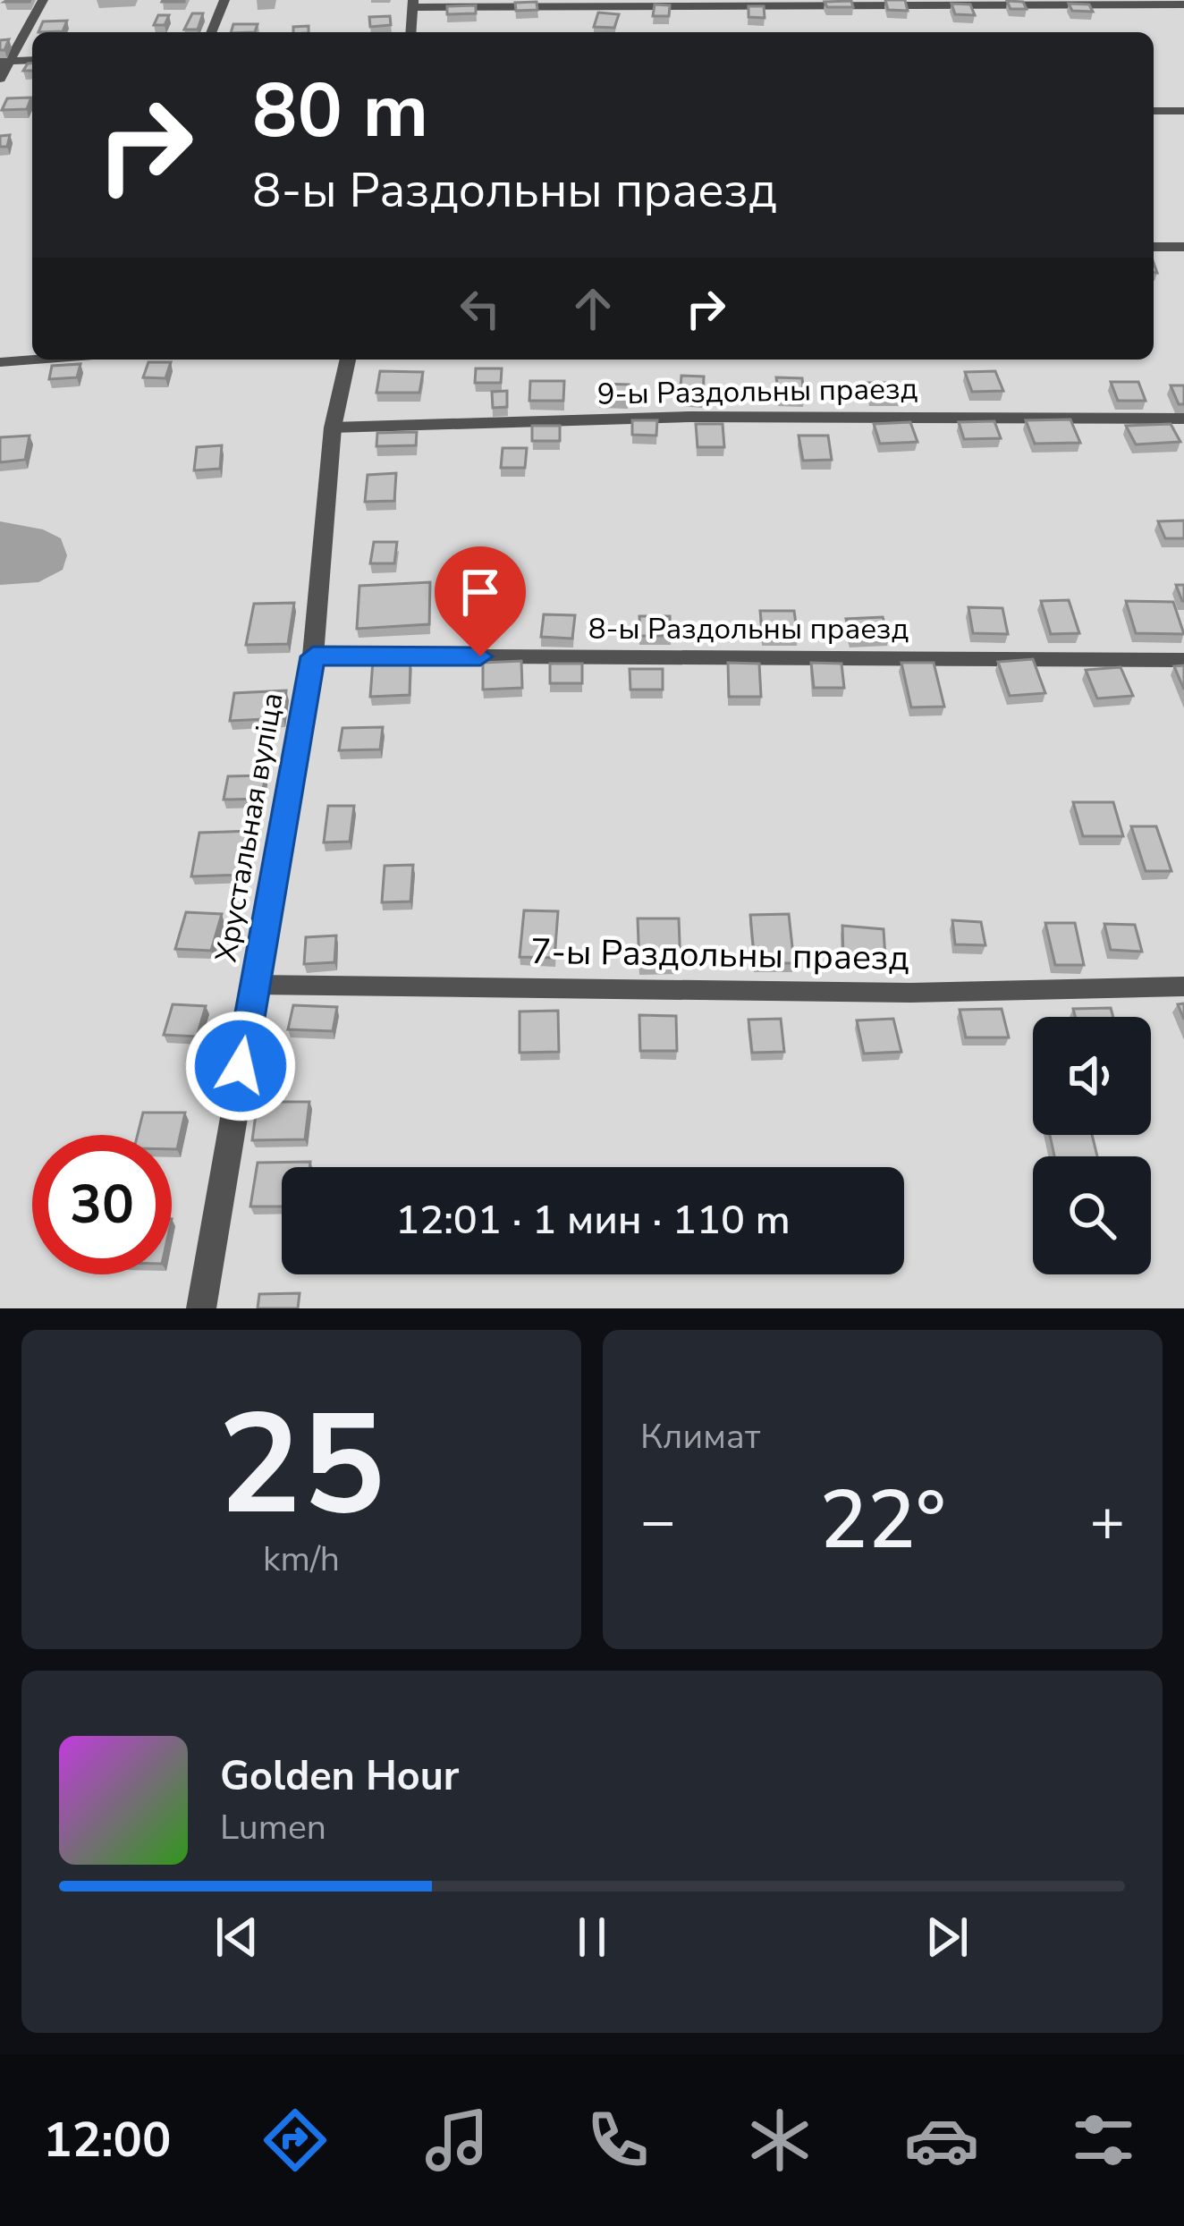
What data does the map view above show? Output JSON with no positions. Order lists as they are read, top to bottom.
{
  "streets": {
    "street": ["Хрустальная вуліца"],
    "lane": ["9-ы Раздольны праезд", "8-ы Раздольны праезд", "7-ы Раздольны праезд"]
  },
  "crossings": [
    ["9-ы Раздольны праезд", "Хрустальная вуліца"],
    ["8-ы Раздольны праезд", "Хрустальная вуліца"],
    ["Хрустальная вуліца", "7-ы Раздольны праезд"]
  ],
  "page": {
    "turn": ["80 m", "8-ы Раздольны праезд"],
    "limit": "30",
    "trip": "12:01 · 1 мин · 110 m",
    "tile": [
      ["25", "km/h"],
      "Климат"
    ],
    "heat": ["−", "22°", "+"],
    "song": ["Golden Hour", "Lumen"],
    "tabs": "12:00"
  }
}
